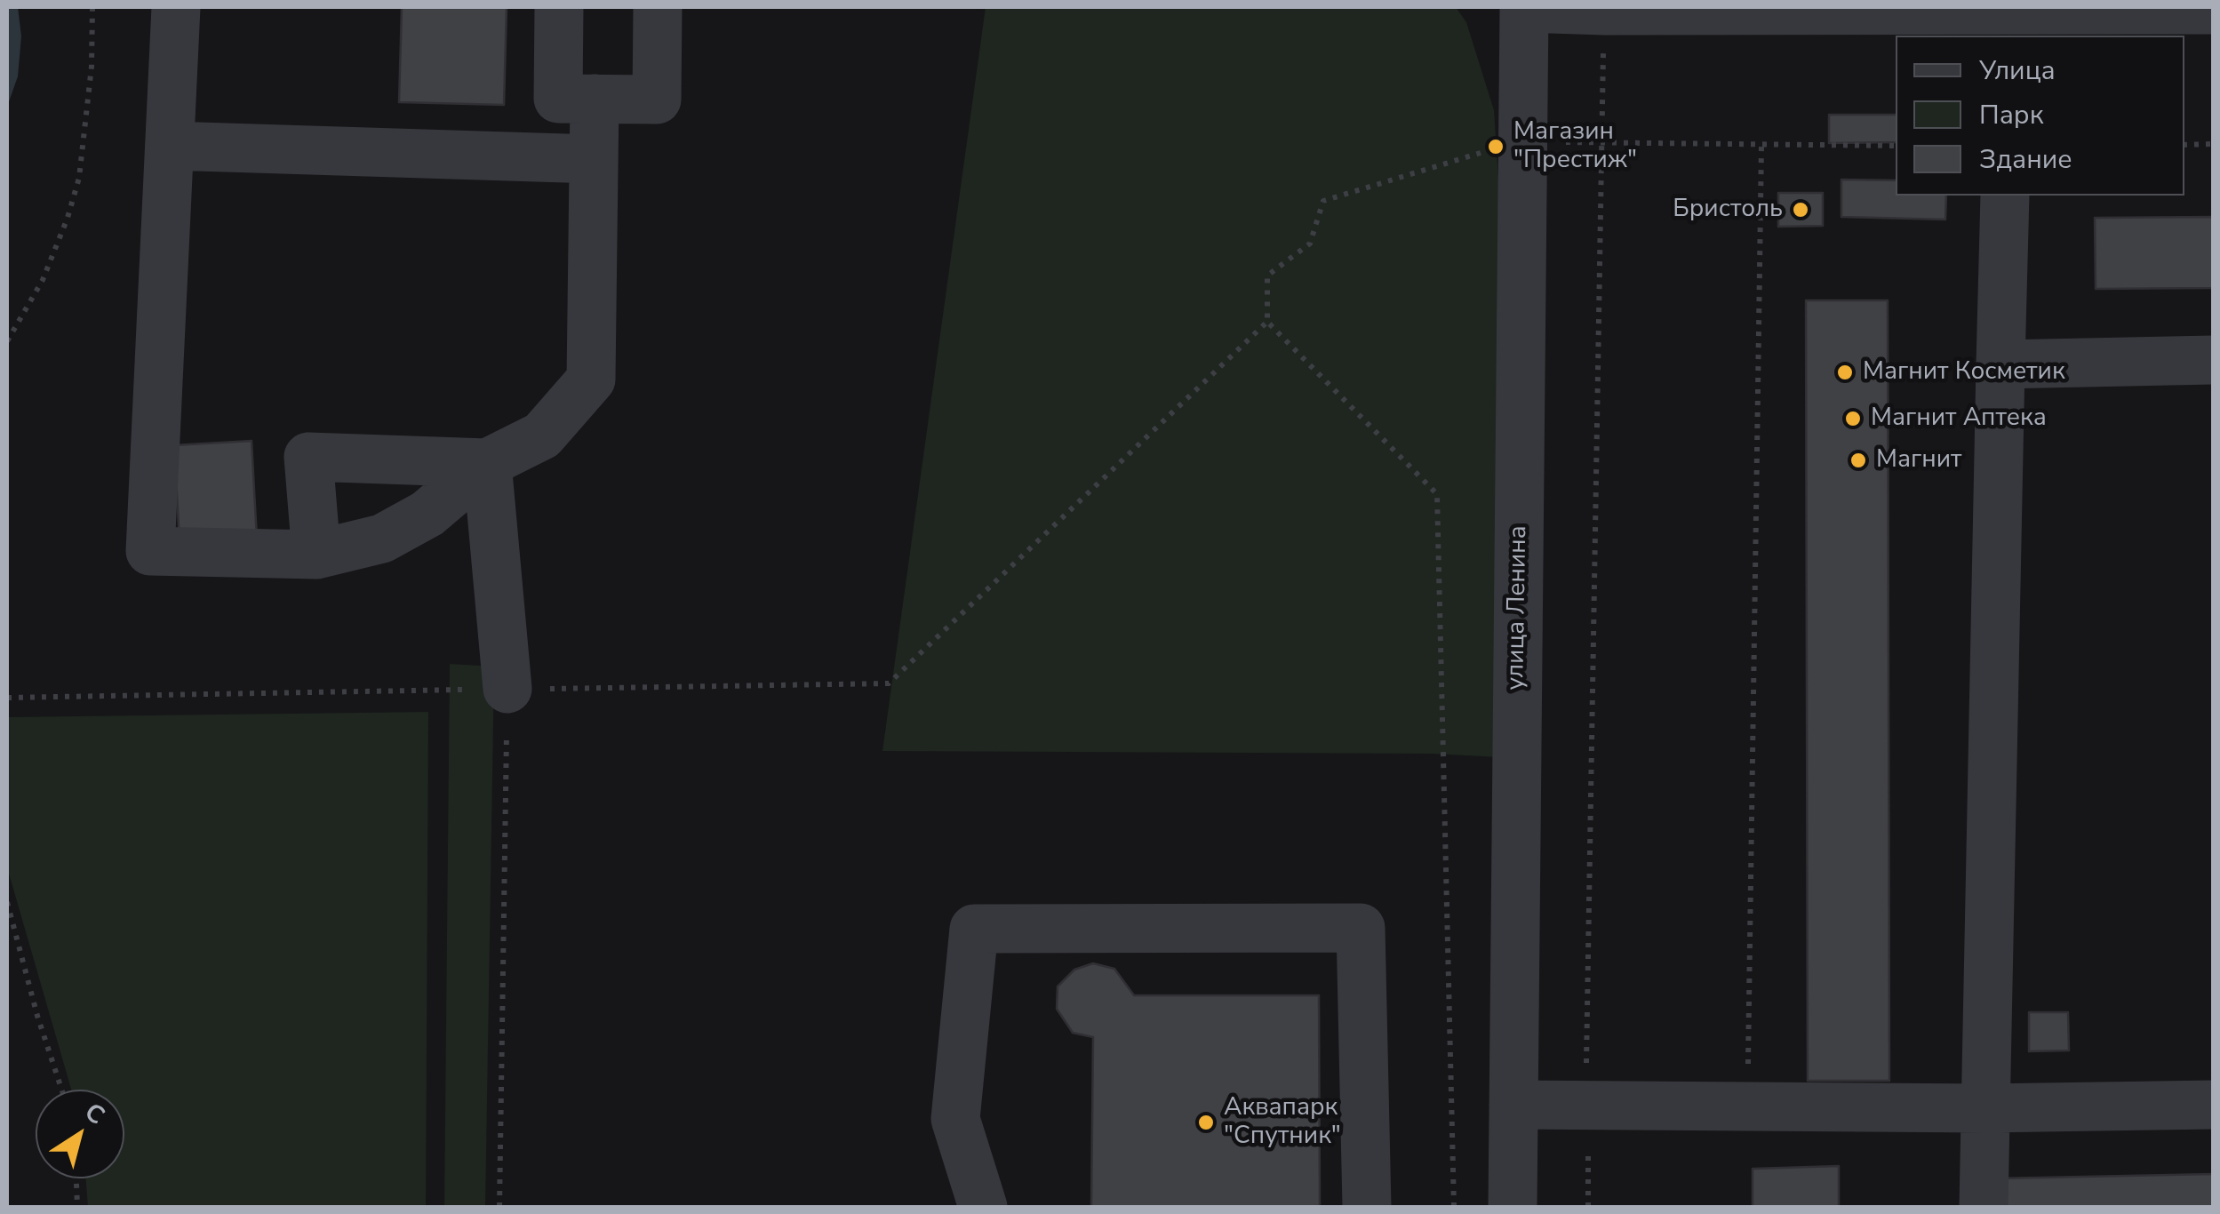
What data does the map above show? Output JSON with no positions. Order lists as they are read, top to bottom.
{
  "streets": {
    "street": ["улица Ленина"]
  },
  "places": [
    "Магазин \"Престиж\"",
    "Бристоль",
    "Магнит Косметик",
    "Магнит Аптека",
    "Магнит",
    "Аквапарк \"Спутник\""
  ],
  "legend": ["Улица", "Парк", "Здание"],
  "north": "top right"
}
